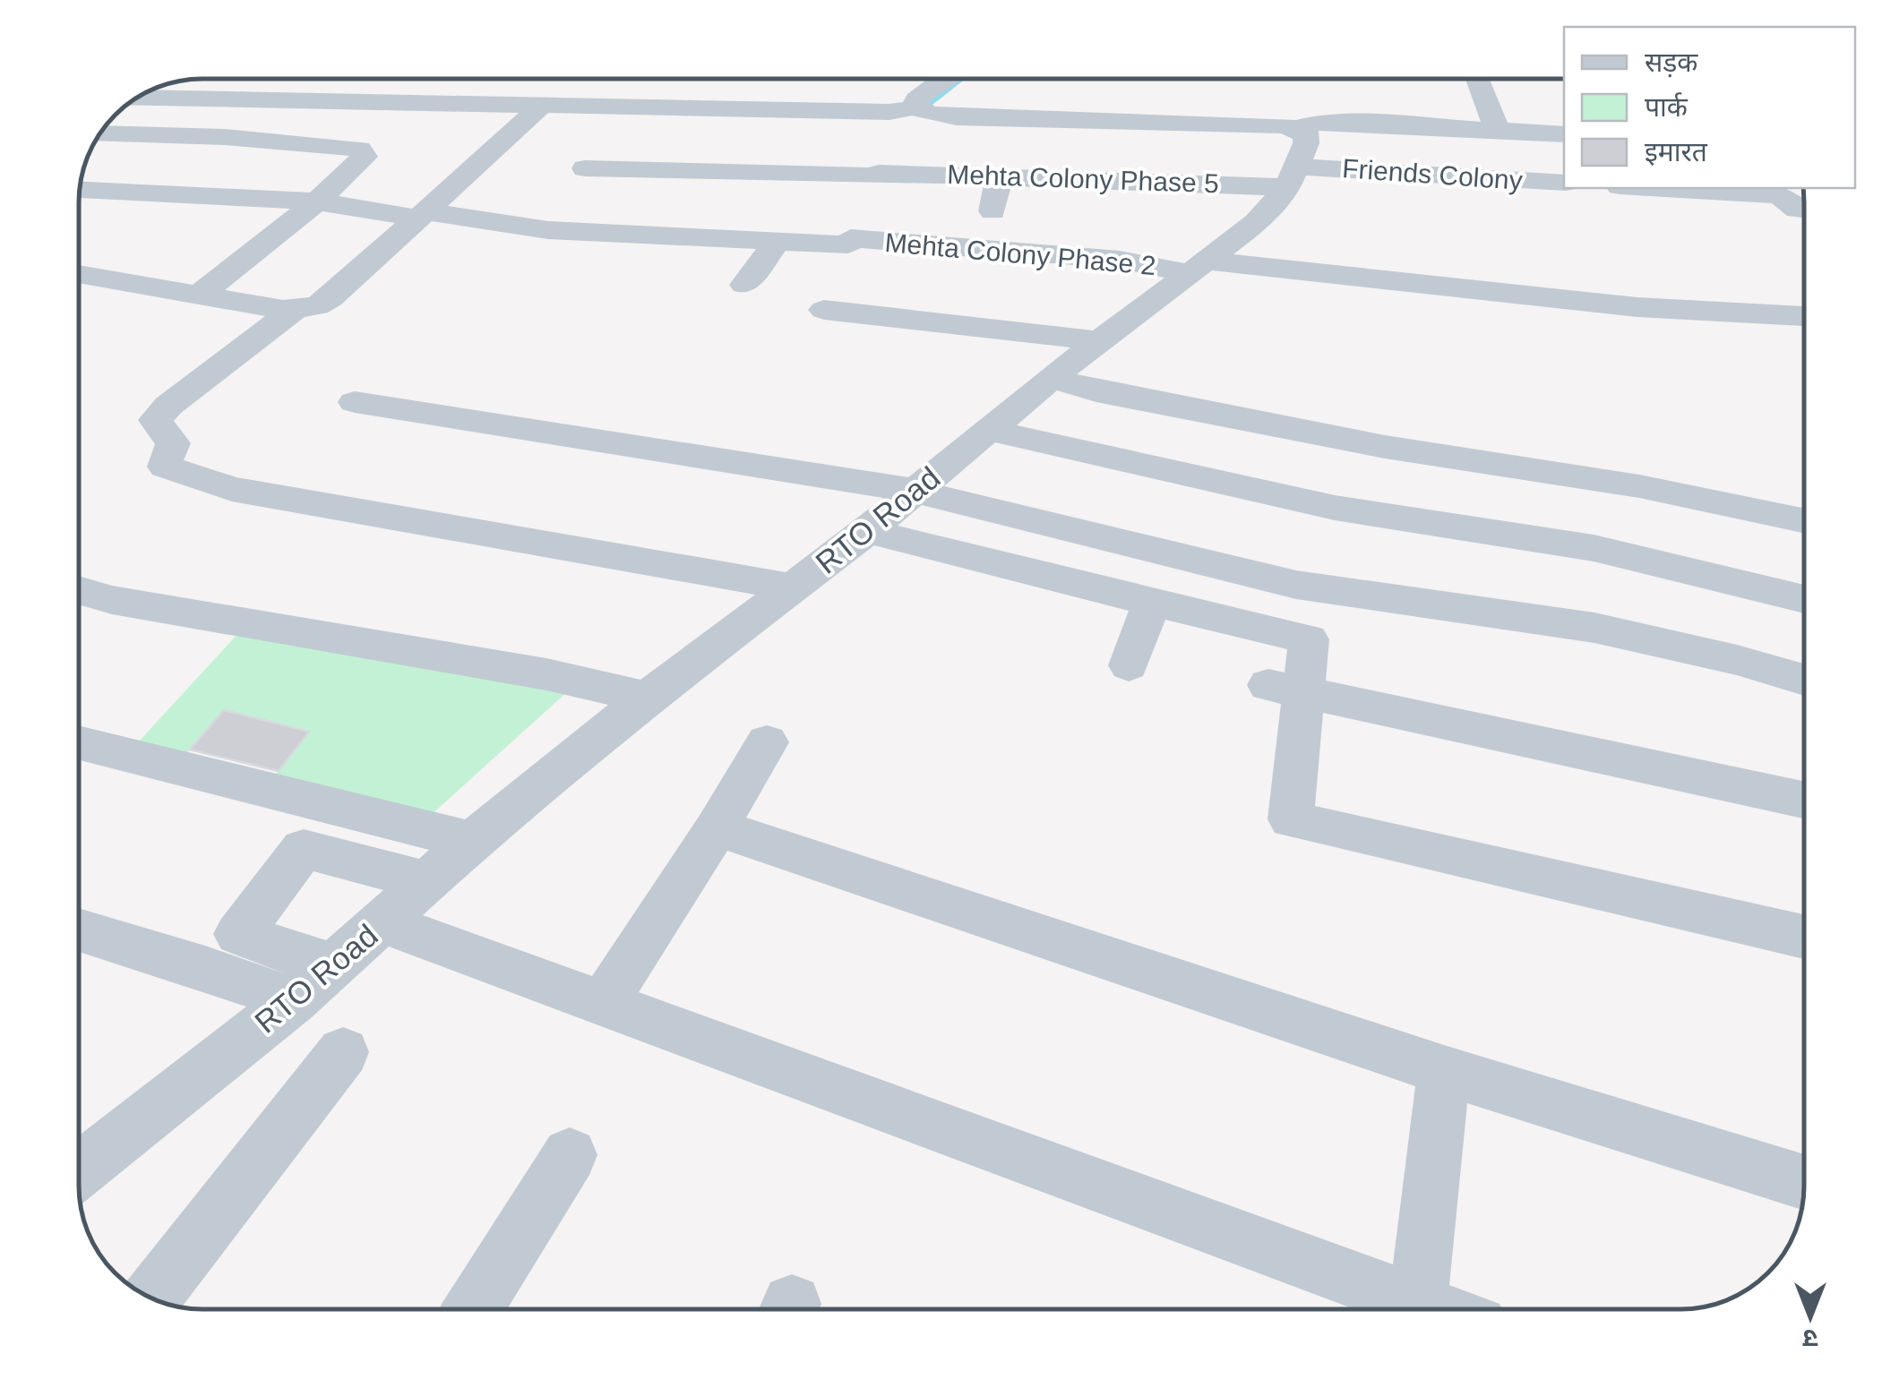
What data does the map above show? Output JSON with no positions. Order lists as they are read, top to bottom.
{
  "streets": {
    "street": [
      "Friends Colony",
      "Mehta Colony Phase 5",
      "Mehta Colony Phase 2",
      "RTO Road"
    ]
  },
  "crossings": [
    ["Friends Colony", "Mehta Colony Phase 5"],
    ["Friends Colony", "RTO Road"],
    ["Mehta Colony Phase 5", "RTO Road"],
    ["Mehta Colony Phase 2", "RTO Road"]
  ],
  "legend": ["सड़क", "पार्क", "इमारत"],
  "north": "bottom"
}
